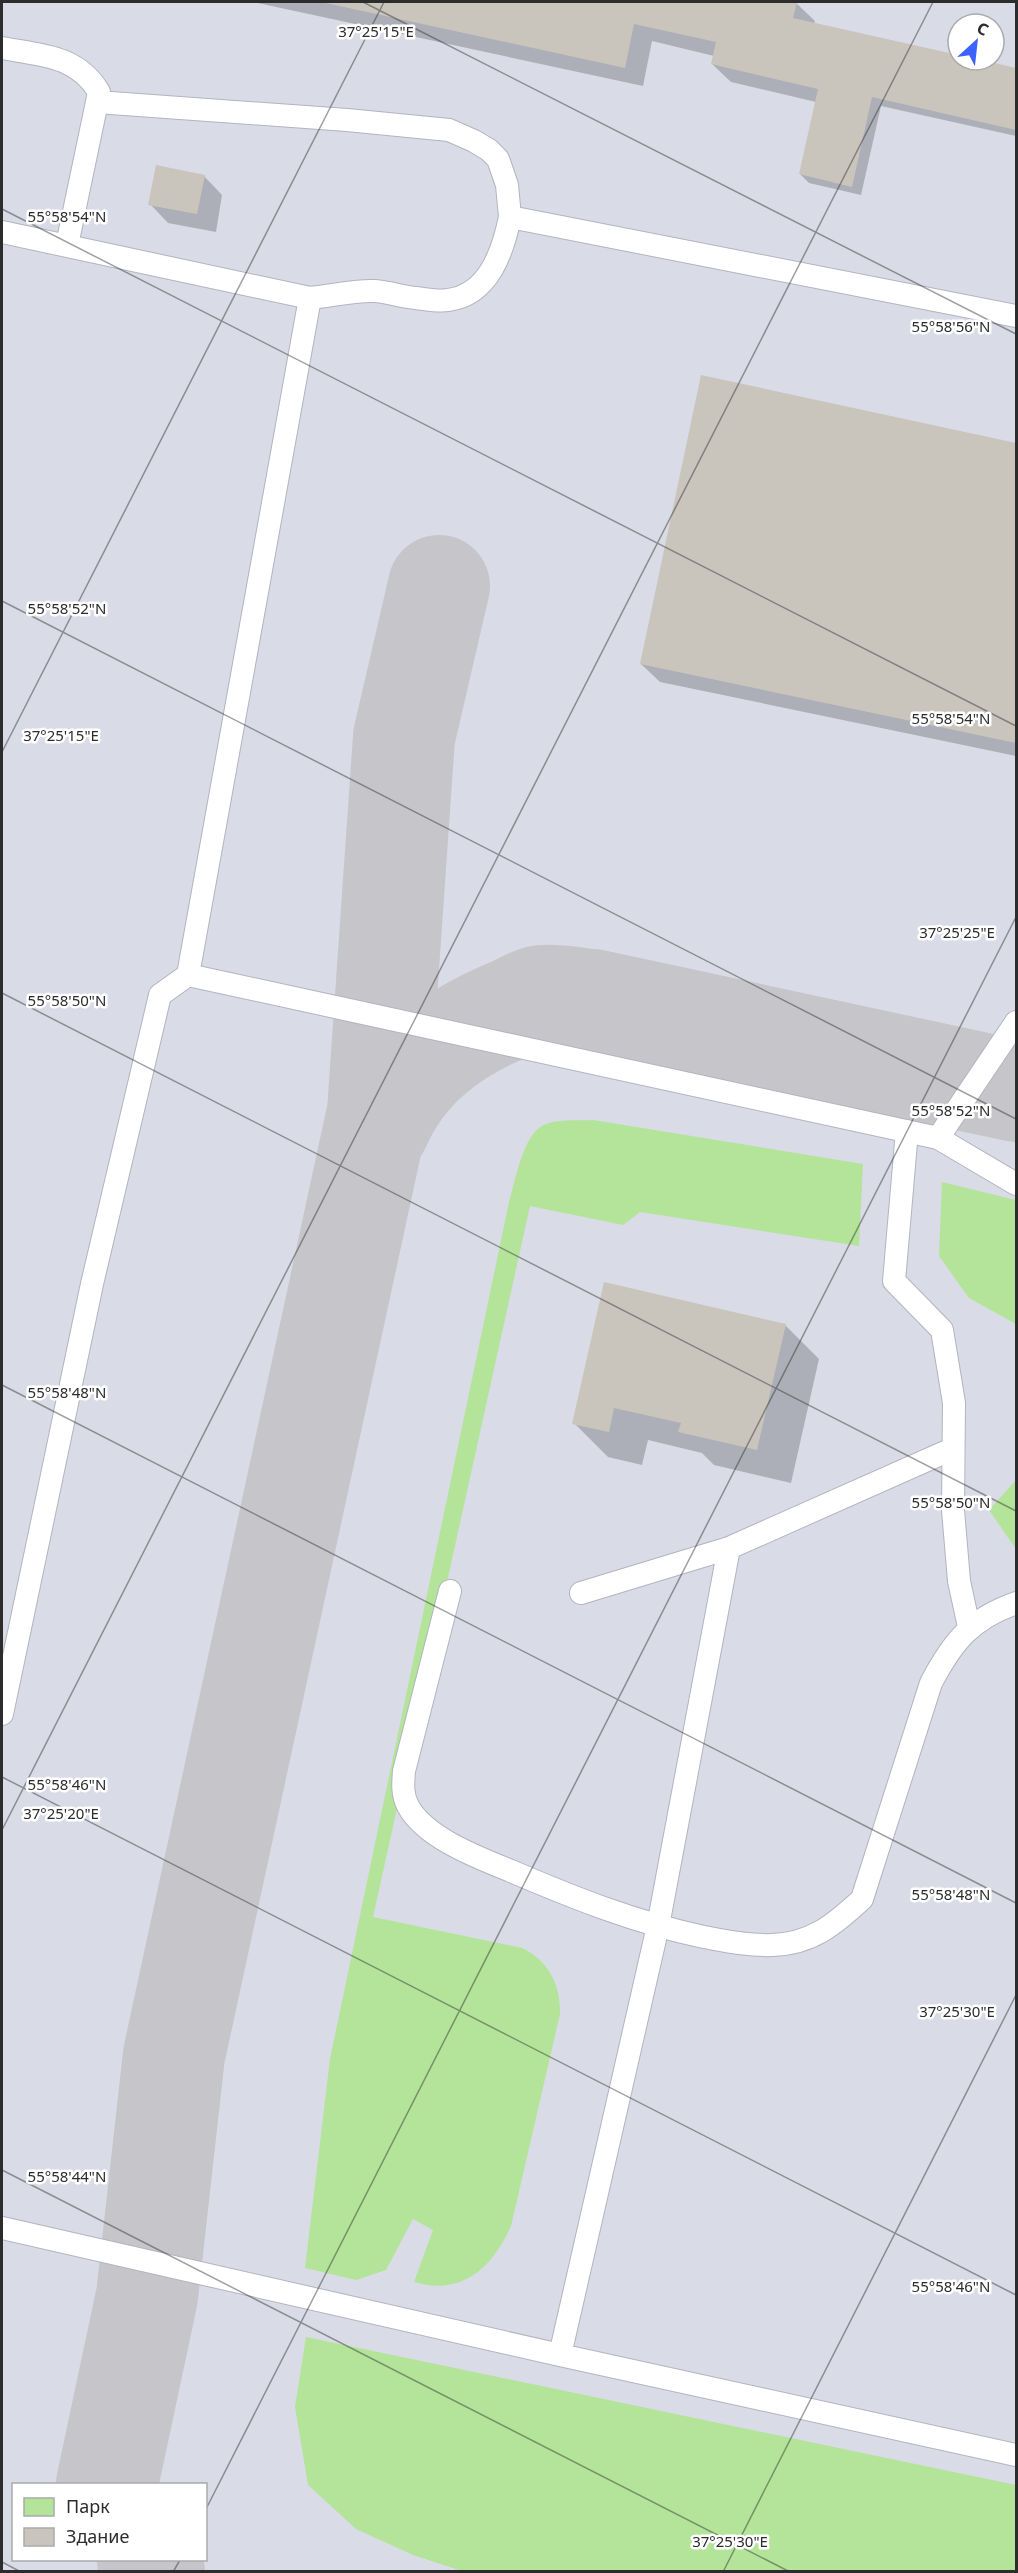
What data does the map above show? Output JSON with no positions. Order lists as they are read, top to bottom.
{
  "legend": ["Парк", "Здание"],
  "north": "top right",
  "coordinates": [
    "37°25'15\"E",
    "55°58'54\"N",
    "55°58'56\"N",
    "55°58'52\"N",
    "37°25'25\"E",
    "55°58'50\"N",
    "55°58'48\"N",
    "55°58'46\"N",
    "37°25'20\"E",
    "37°25'30\"E",
    "55°58'44\"N"
  ]
}
